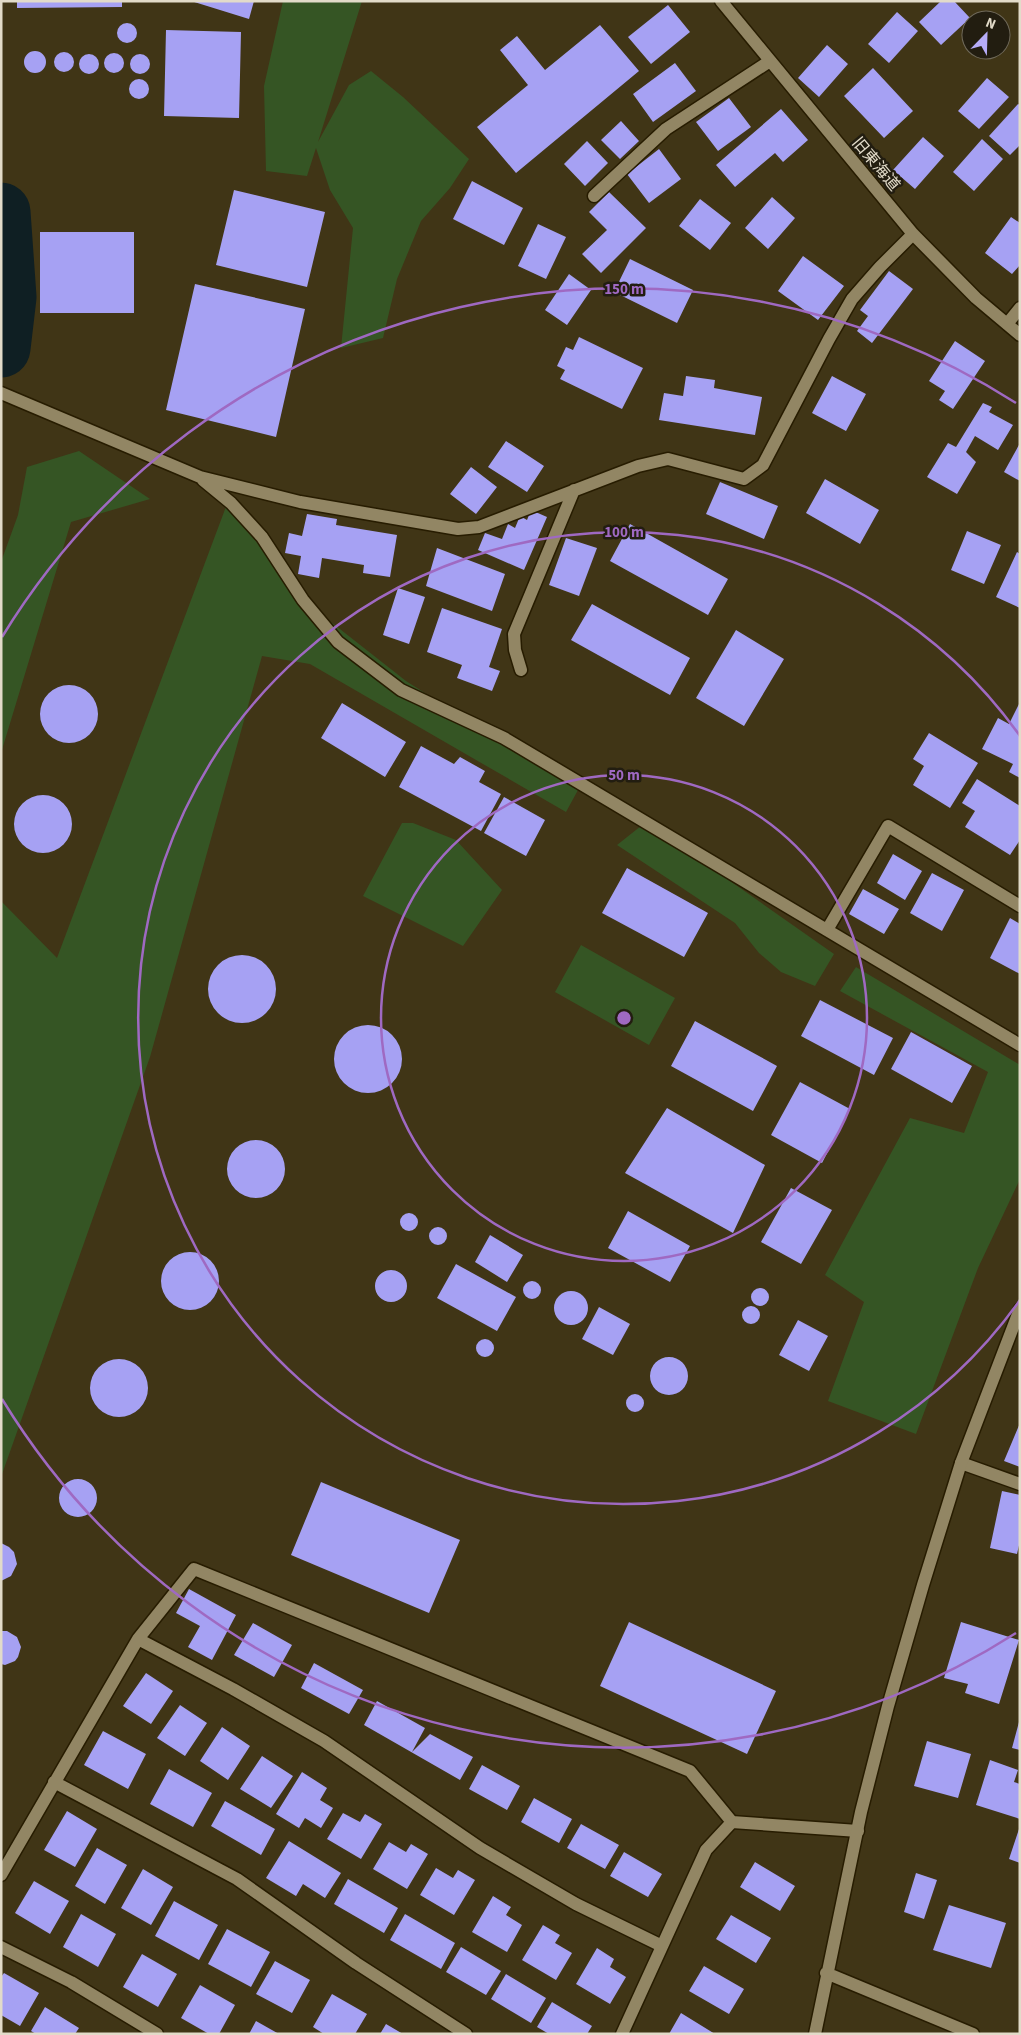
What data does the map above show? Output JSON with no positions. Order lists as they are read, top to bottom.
{
  "streets": {
    "street": ["旧東海道"]
  },
  "north": "top right",
  "rings": ["150 m", "100 m", "50 m"]
}
